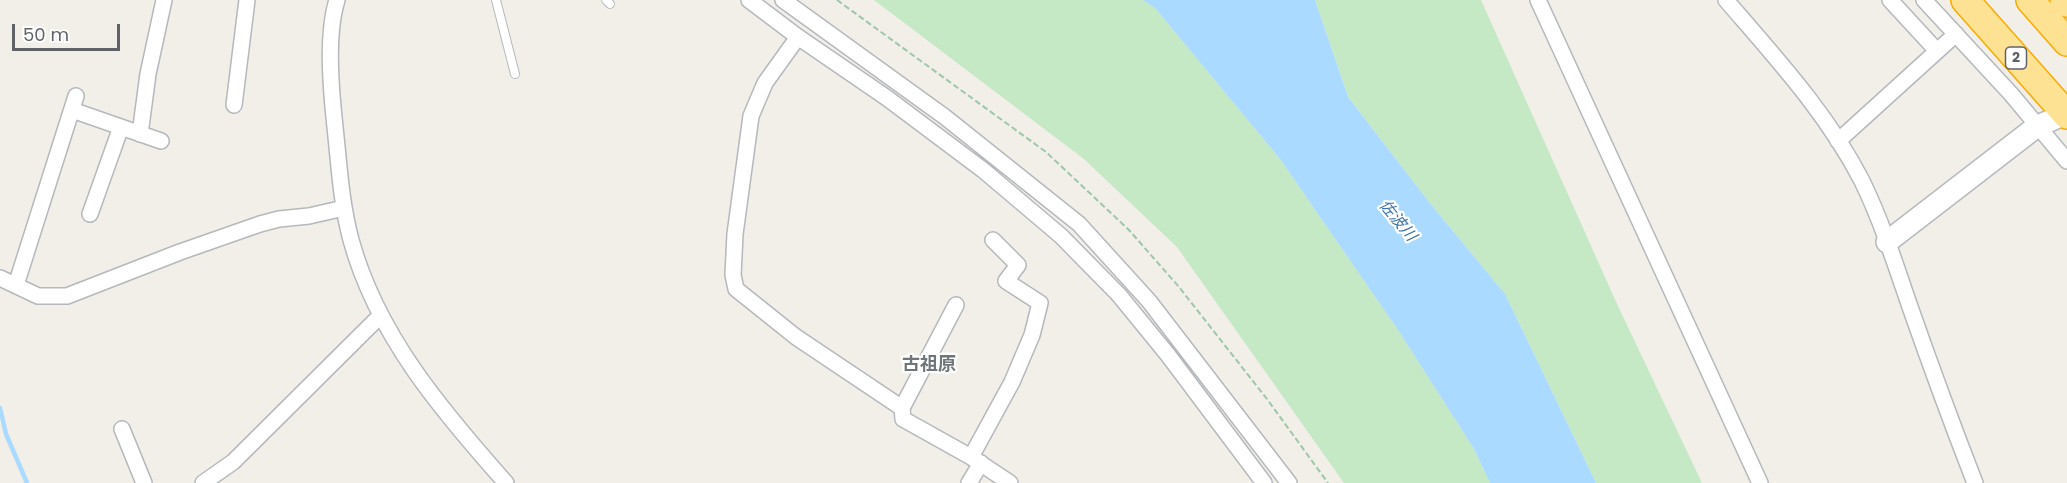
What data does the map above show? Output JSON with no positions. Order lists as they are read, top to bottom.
{
  "streets": {
    "highway": ["2"]
  },
  "districts": ["古祖原"],
  "water": ["佐波川"],
  "scale_bar": "50 m"
}
